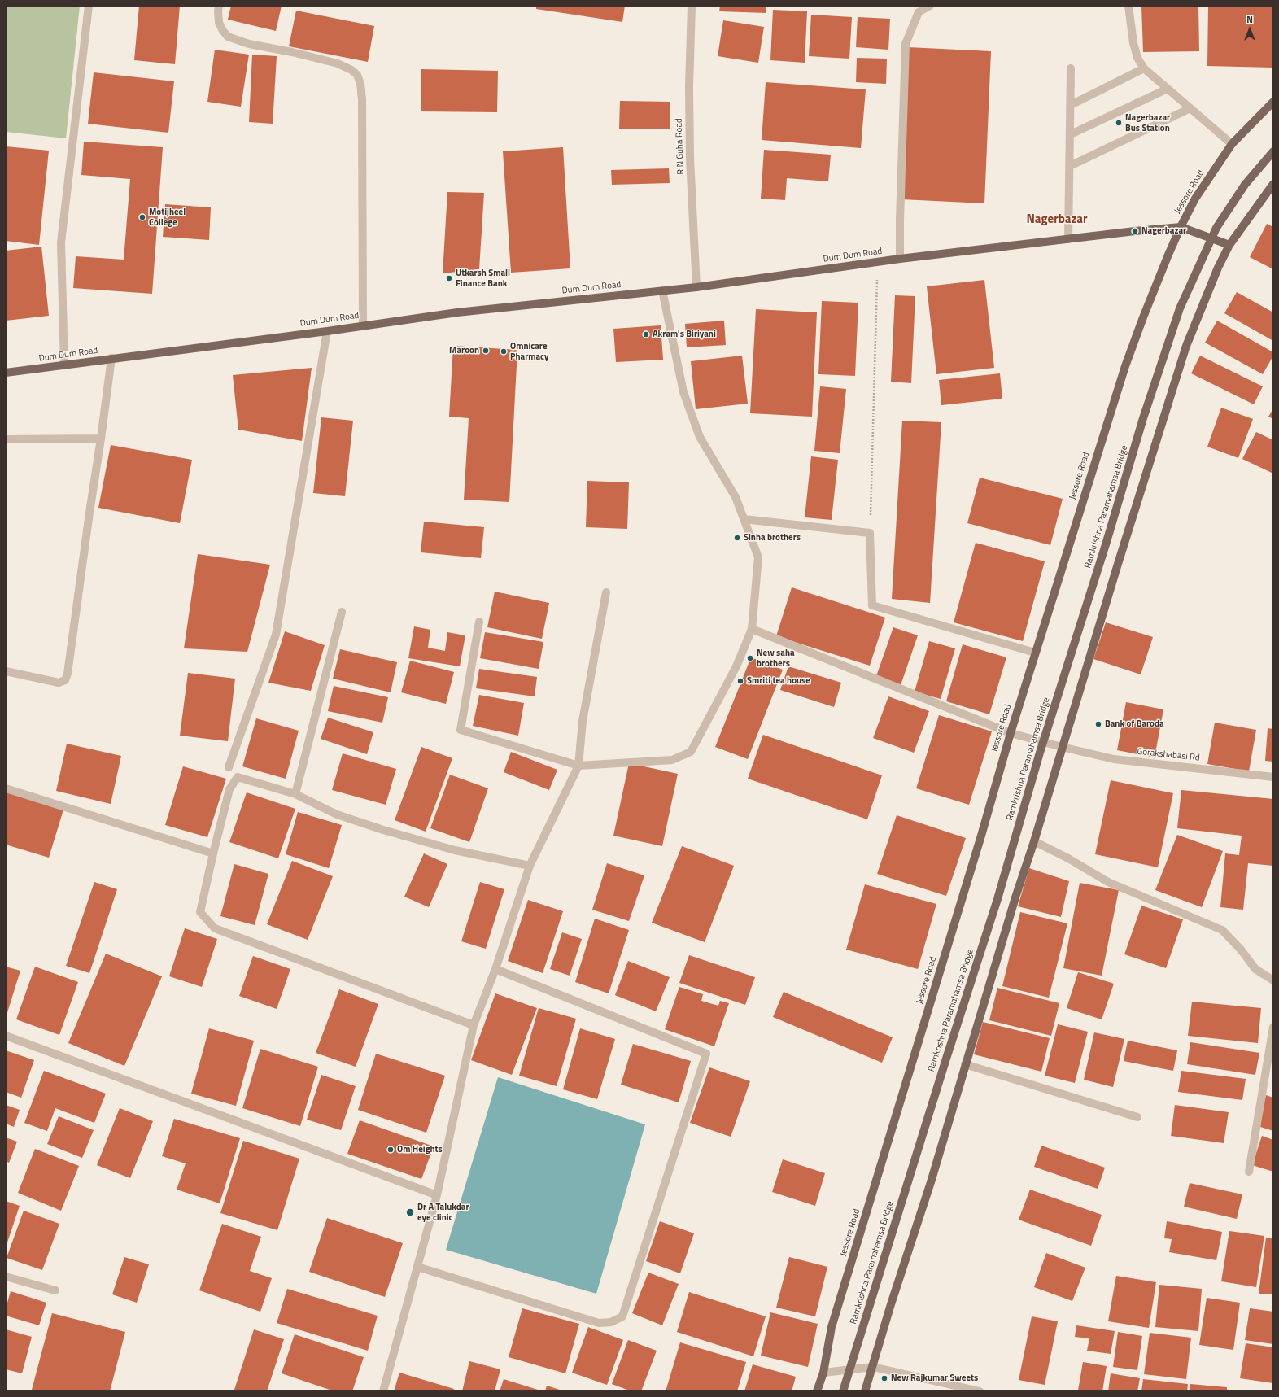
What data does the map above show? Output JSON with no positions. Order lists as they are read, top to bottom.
{
  "streets": {
    "main road": ["Jessore Road", "Dum Dum Road", "Ramkrishna Paramahamsa Bridge"],
    "street": ["R N Guha Road", "Gorakshabasi Rd"]
  },
  "crossings": [
    ["R N Guha Road", "Dum Dum Road"],
    ["Jessore Road", "Dum Dum Road"],
    ["Jessore Road", "Gorakshabasi Rd"]
  ],
  "districts": ["Nagerbazar"],
  "places": [
    "Nagerbazar Bus Station",
    "Motijheel College",
    "Nagerbazar",
    "Utkarsh Small Finance Bank",
    "Akram's Biriyani",
    "Maroon",
    "Omnicare Pharmacy",
    "Sinha brothers",
    "New saha brothers",
    "Smriti tea house",
    "Bank of Baroda",
    "Om Heights",
    "Dr A Talukdar eye clinic",
    "New Rajkumar Sweets"
  ],
  "north": "top"
}
